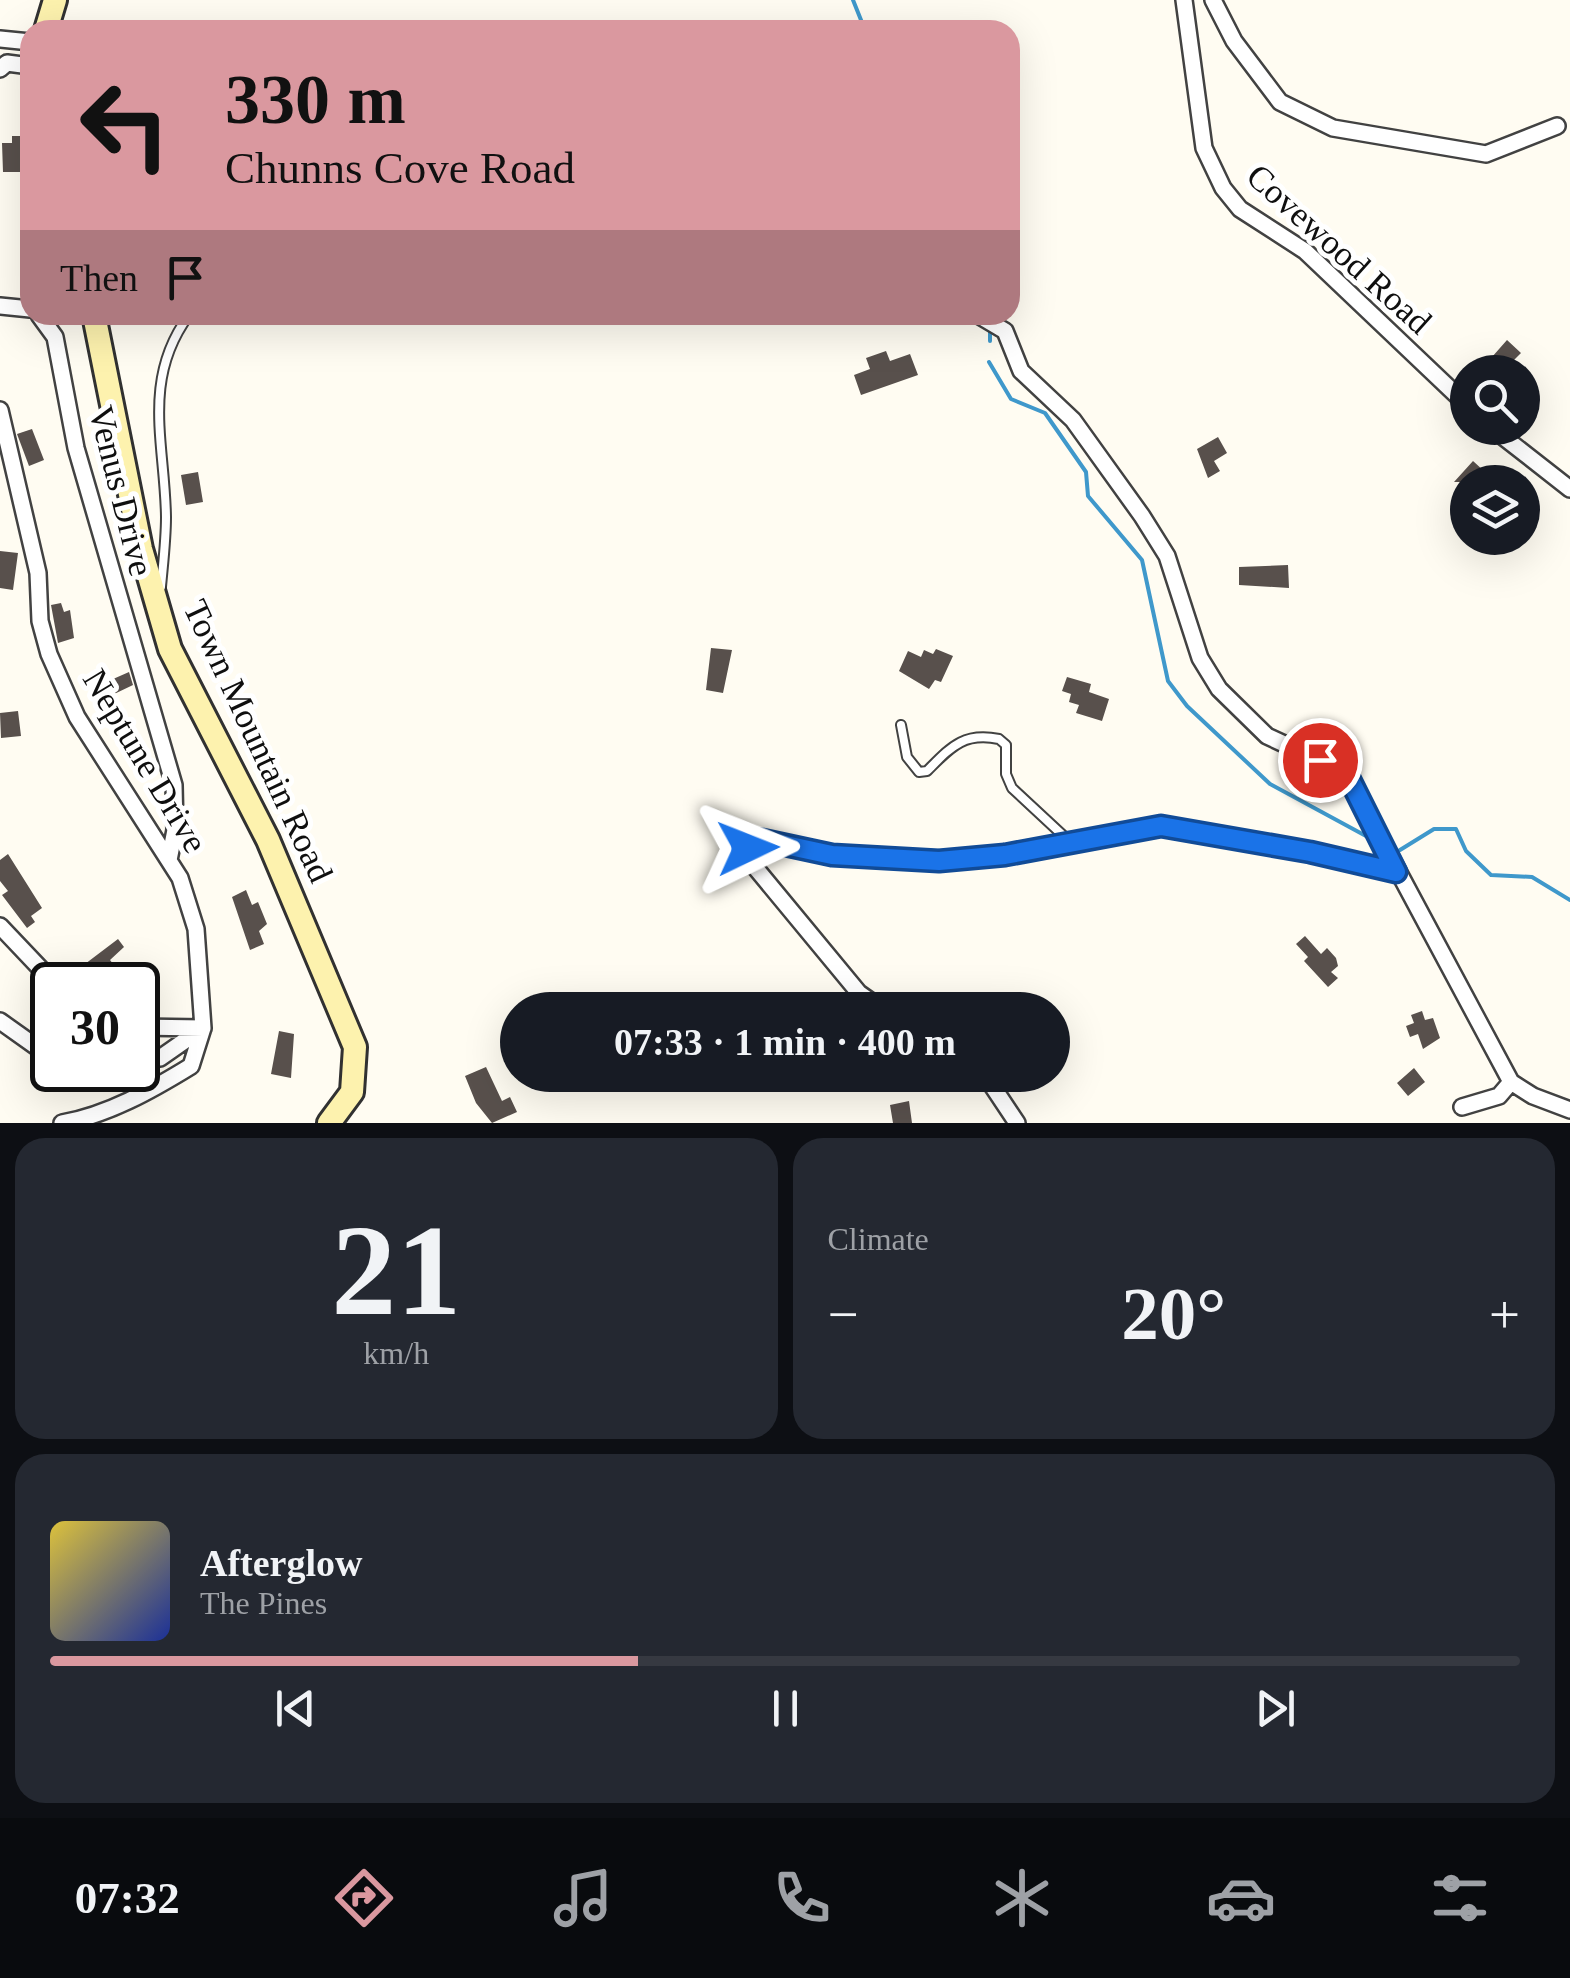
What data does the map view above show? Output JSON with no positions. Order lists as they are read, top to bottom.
{
  "streets": {
    "main road": ["Town Mountain Road"],
    "street": ["Covewood Road", "Venus Drive", "Neptune Drive"]
  },
  "crossings": [
    ["Venus Drive", "Neptune Drive"]
  ],
  "page": {
    "turn": ["330 m", "Chunns Cove Road"],
    "then": "Then",
    "limit": "30",
    "trip": "07:33 · 1 min · 400 m",
    "tile": [
      ["21", "km/h"],
      "Climate"
    ],
    "heat": ["−", "20°", "+"],
    "song": ["Afterglow", "The Pines"],
    "tabs": "07:32"
  }
}
